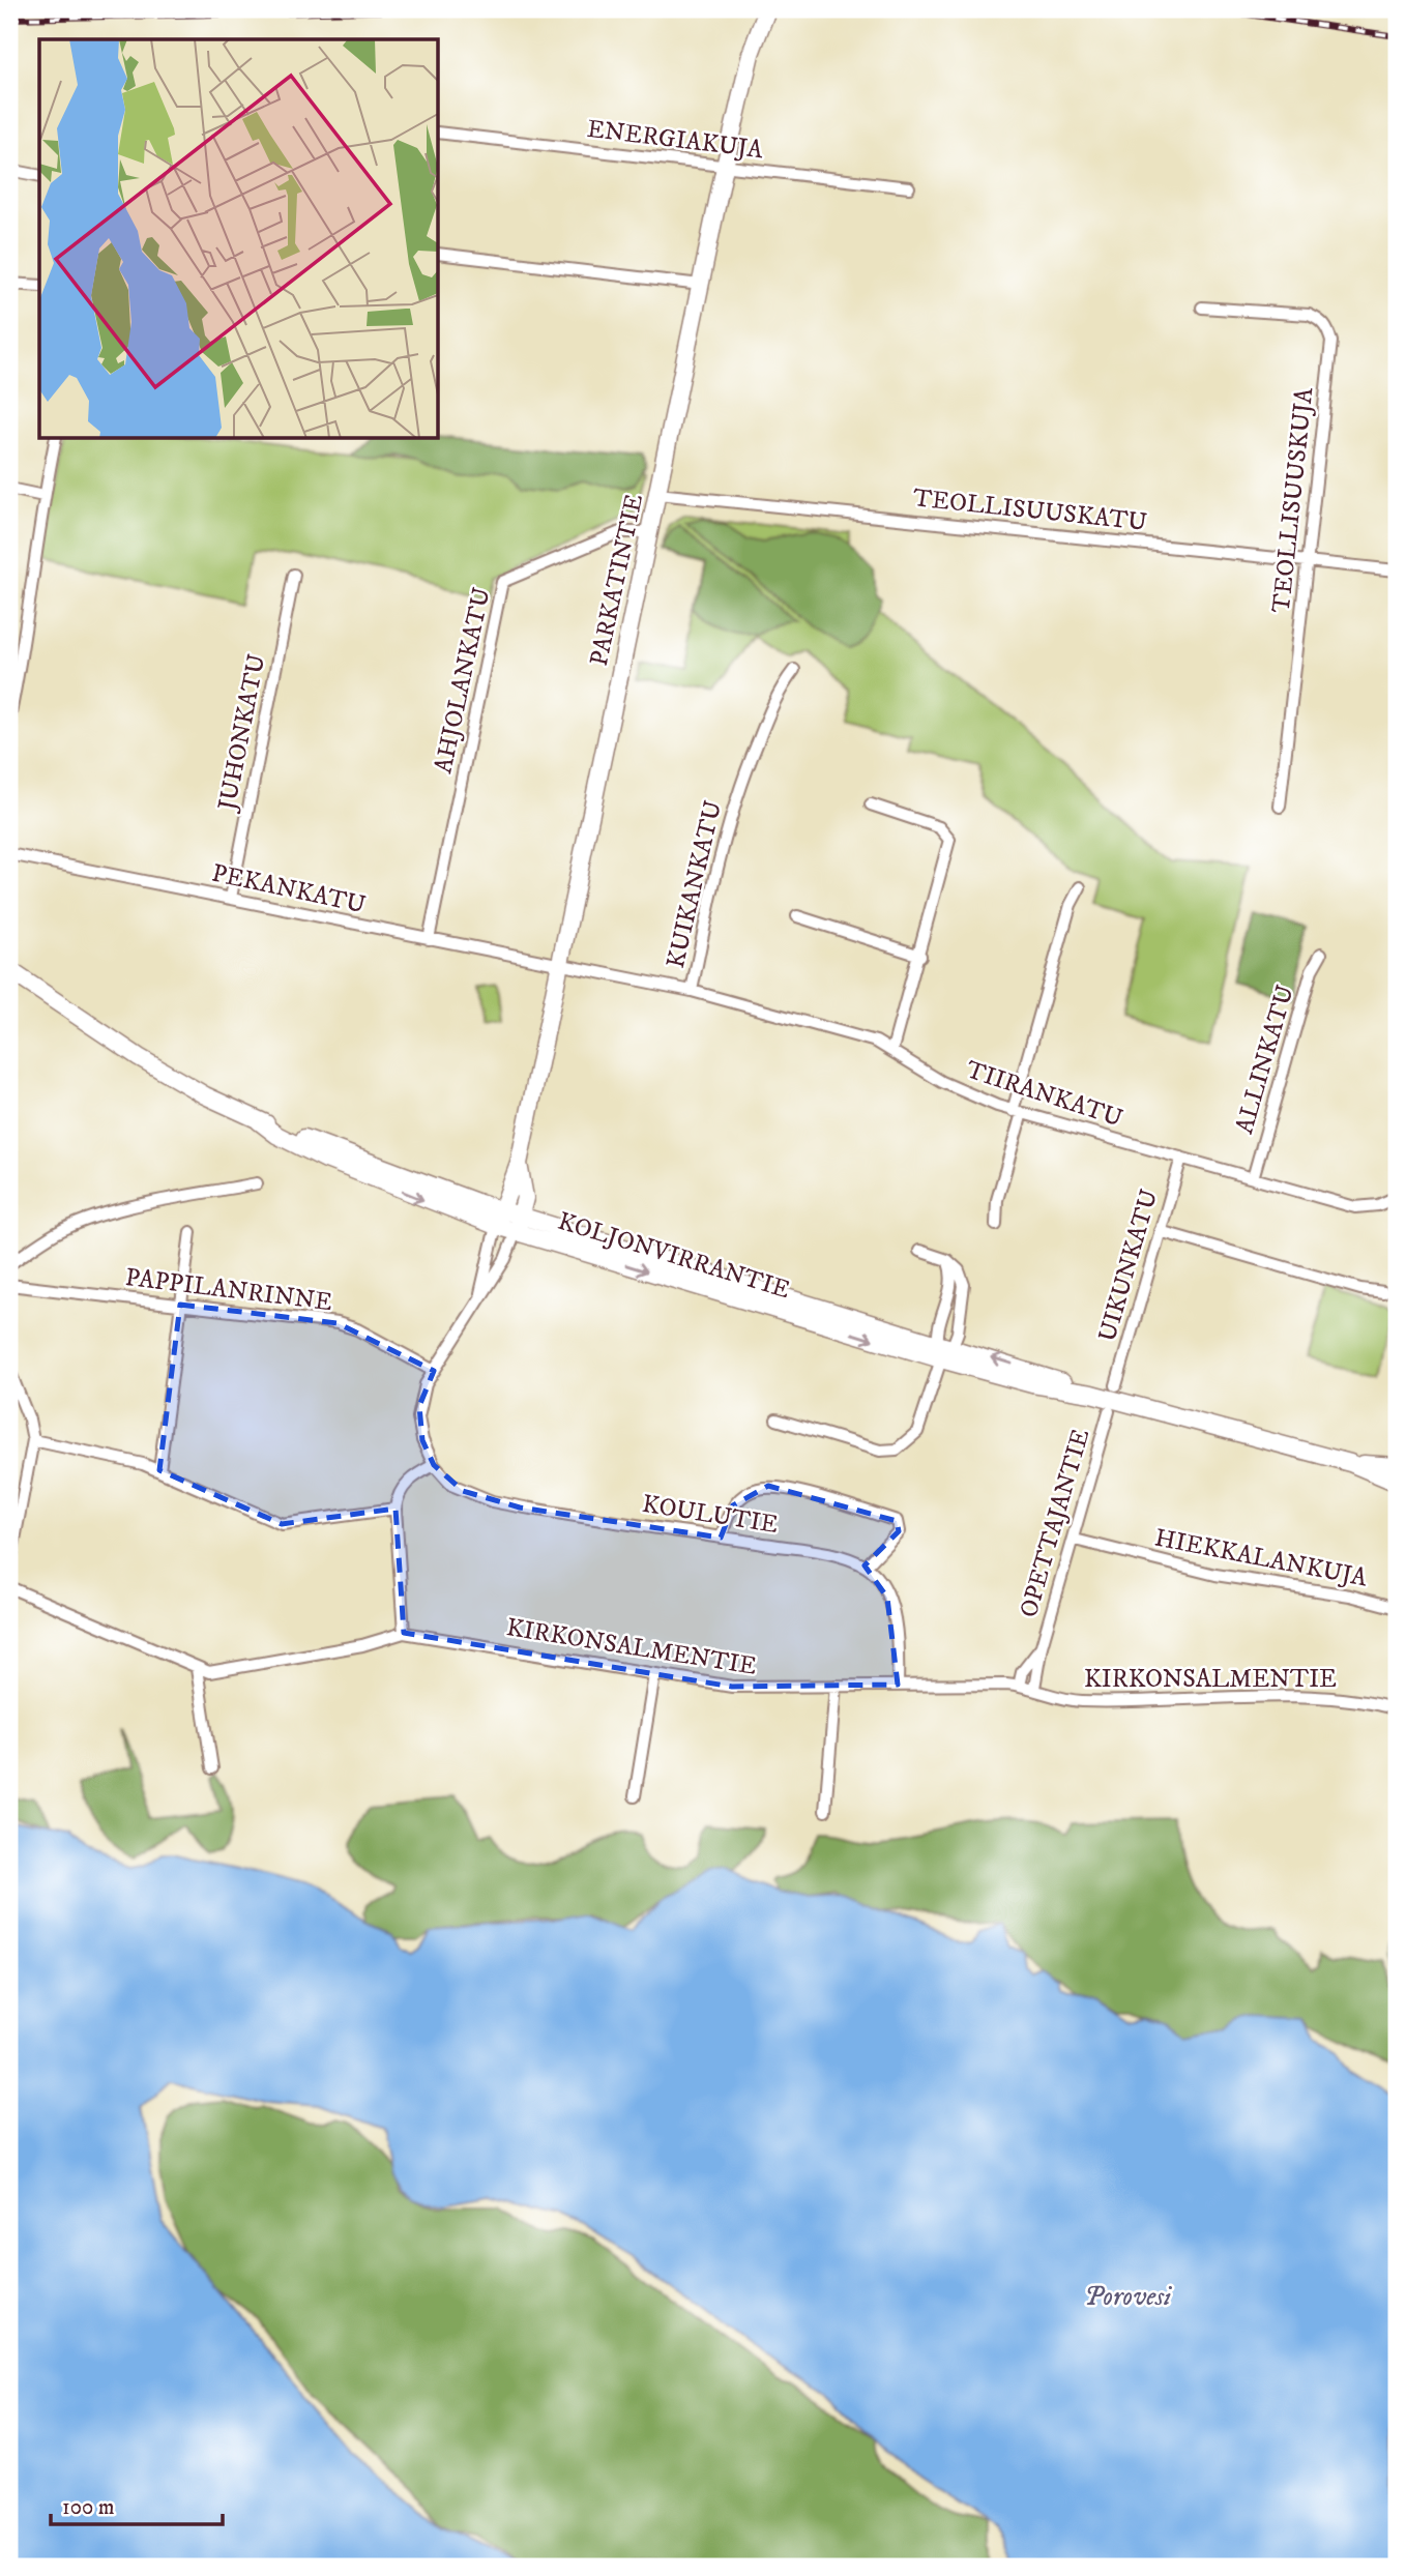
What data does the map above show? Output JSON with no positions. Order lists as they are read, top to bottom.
{
  "streets": {
    "main road": ["PARKATINTIE", "KOLJONVIRRANTIE"],
    "street": [
      "ENERGIAKUJA",
      "TEOLLISUUSKUJA",
      "TEOLLISUUSKATU",
      "AHJOLANKATU",
      "JUHONKATU",
      "KUIKANKATU",
      "PEKANKATU",
      "ALLINKATU",
      "TIIRANKATU",
      "UIKUNKATU",
      "PAPPILANRINNE",
      "KOULUTIE",
      "OPETTAJANTIE",
      "HIEKKALANKUJA",
      "KIRKONSALMENTIE"
    ]
  },
  "crossings": [
    ["ENERGIAKUJA", "PARKATINTIE"],
    ["TEOLLISUUSKUJA", "TEOLLISUUSKATU"],
    ["TEOLLISUUSKATU", "PARKATINTIE"],
    ["PARKATINTIE", "AHJOLANKATU"],
    ["PARKATINTIE", "PEKANKATU"],
    ["PARKATINTIE", "TIIRANKATU"],
    ["PARKATINTIE", "KOLJONVIRRANTIE"],
    ["AHJOLANKATU", "PEKANKATU"],
    ["JUHONKATU", "PEKANKATU"],
    ["KUIKANKATU", "TIIRANKATU"],
    ["PEKANKATU", "TIIRANKATU"],
    ["ALLINKATU", "TIIRANKATU"],
    ["TIIRANKATU", "UIKUNKATU"],
    ["OPETTAJANTIE", "HIEKKALANKUJA"],
    ["OPETTAJANTIE", "KIRKONSALMENTIE"]
  ],
  "water": ["Porovesi"],
  "scale_bar": "100 m"
}
